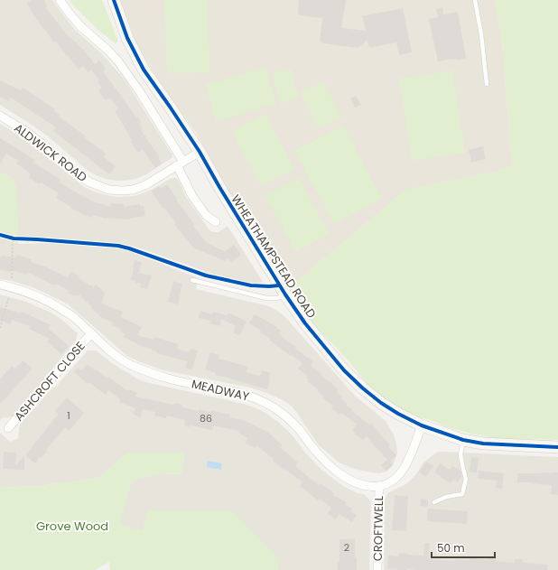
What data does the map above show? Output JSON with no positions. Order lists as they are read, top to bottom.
{
  "streets": {
    "street": [
      "ALDWICK ROAD",
      "WHEATHAMPSTEAD ROAD",
      "ASHCROFT CLOSE",
      "MEADWAY",
      "CROFTWELL"
    ]
  },
  "crossings": [
    ["ALDWICK ROAD", "WHEATHAMPSTEAD ROAD"],
    ["WHEATHAMPSTEAD ROAD", "MEADWAY"],
    ["ASHCROFT CLOSE", "MEADWAY"],
    ["MEADWAY", "CROFTWELL"]
  ],
  "parks": ["Grove Wood"],
  "house_numbers": ["1", "86", "2"],
  "scale_bar": "50 m"
}
